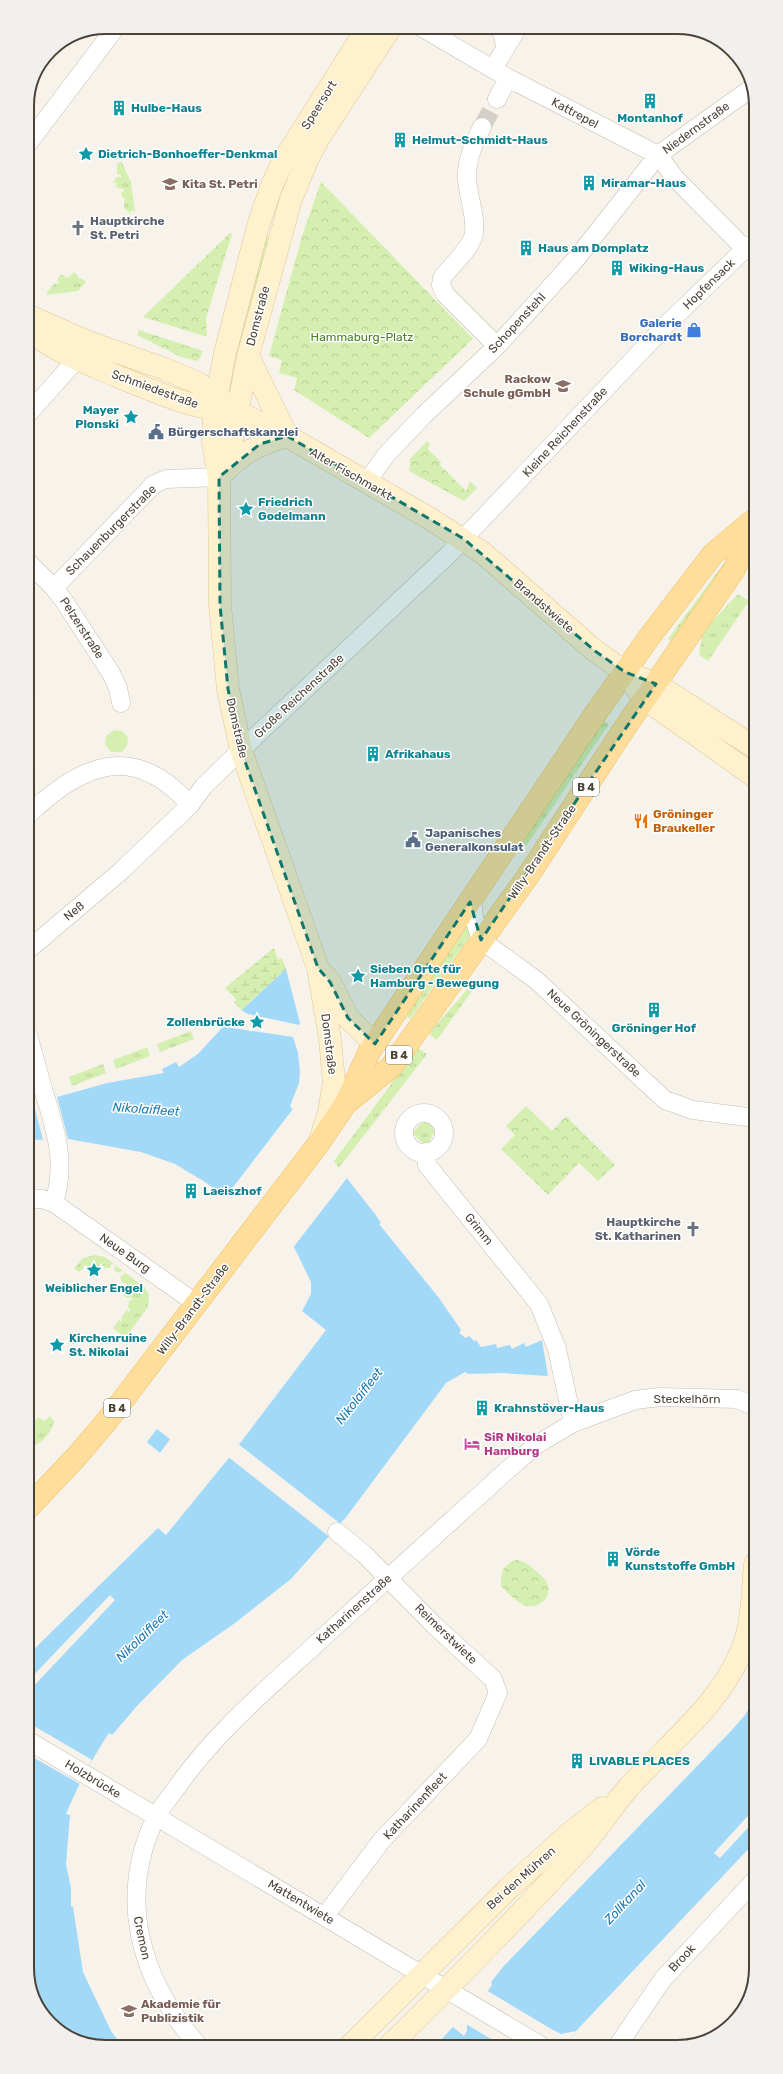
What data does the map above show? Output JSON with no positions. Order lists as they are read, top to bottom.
{
  "streets": {
    "main road": [
      "Speersort",
      "Domstraße",
      "Schmiedestraße",
      "Alter Fischmarkt",
      "Brandstwiete",
      "B 4",
      "Willy-Brandt-Straße",
      "Bei den Mühren"
    ],
    "street": [
      "Kattrepel",
      "Niedernstraße",
      "Hopfensack",
      "Schopenstehl",
      "Kleine Reichenstraße",
      "Schauenburgerstraße",
      "Pelzerstraße",
      "Große Reichenstraße",
      "Neß",
      "Neue Gröningerstraße",
      "Grimm",
      "Neue Burg",
      "Steckelhörn",
      "Katharinenstraße",
      "Reimerstwiete",
      "Holzbrücke",
      "Katharinenfleet",
      "Mattentwiete",
      "Cremon",
      "Brook"
    ]
  },
  "crossings": [
    ["Speersort", "Domstraße"],
    ["Kattrepel", "Niedernstraße"],
    ["Kattrepel", "Schopenstehl"],
    ["Niedernstraße", "Schopenstehl"],
    ["Hopfensack", "Kleine Reichenstraße"],
    ["Domstraße", "Schmiedestraße"],
    ["Domstraße", "Alter Fischmarkt"],
    ["Domstraße", "Schauenburgerstraße"],
    ["Domstraße", "Große Reichenstraße"],
    ["Domstraße", "Willy-Brandt-Straße"],
    ["Schopenstehl", "Alter Fischmarkt"],
    ["Schmiedestraße", "Alter Fischmarkt"],
    ["Kleine Reichenstraße", "Alter Fischmarkt"],
    ["Kleine Reichenstraße", "Brandstwiete"],
    ["Kleine Reichenstraße", "Große Reichenstraße"],
    ["Alter Fischmarkt", "Brandstwiete"],
    ["Alter Fischmarkt", "Große Reichenstraße"],
    ["Schauenburgerstraße", "Pelzerstraße"],
    ["Brandstwiete", "Große Reichenstraße"],
    ["Brandstwiete", "Willy-Brandt-Straße"],
    ["Große Reichenstraße", "Neß"],
    ["Willy-Brandt-Straße", "Neue Gröningerstraße"],
    ["Willy-Brandt-Straße", "Neue Burg"],
    ["Grimm", "Steckelhörn"],
    ["Grimm", "Katharinenstraße"],
    ["Steckelhörn", "Katharinenstraße"],
    ["Katharinenstraße", "Reimerstwiete"],
    ["Katharinenstraße", "Holzbrücke"],
    ["Katharinenstraße", "Mattentwiete"],
    ["Katharinenstraße", "Cremon"],
    ["Reimerstwiete", "Katharinenfleet"],
    ["Holzbrücke", "Mattentwiete"],
    ["Holzbrücke", "Cremon"],
    ["Katharinenfleet", "Mattentwiete"],
    ["Bei den Mühren", "Mattentwiete"],
    ["Mattentwiete", "Cremon"]
  ],
  "water": ["Nikolaifleet", "Zollkanal"],
  "parks": ["Hammaburg-Platz"],
  "places": {
    "building": [
      "Montanhof",
      "Hulbe-Haus",
      "Helmut-Schmidt-Haus",
      "Miramar-Haus",
      "Haus am Domplatz",
      "Wiking-Haus",
      "Afrikahaus",
      "Gröninger Hof",
      "Laeiszhof",
      "Krahnstöver-Haus",
      "Vörde Kunststoffe GmbH",
      "LIVABLE PLACES"
    ],
    "place": [
      "Dietrich-Bonhoeffer-Denkmal",
      "Mayer Plonski",
      "Friedrich Godelmann",
      "Sieben Orte für Hamburg - Bewegung",
      "Zollenbrücke",
      "Weiblicher Engel",
      "Kirchenruine St. Nikolai"
    ],
    "school or university": ["Kita St. Petri", "Rackow Schule gGmbH", "Akademie für Publizistik"],
    "church": ["Hauptkirche St. Petri", "Hauptkirche St. Katharinen"],
    "shop": ["Galerie Borchardt"],
    "public building": ["Bürgerschaftskanzlei", "Japanisches Generalkonsulat"],
    "restaurant": ["Gröninger Braukeller"],
    "hotel": ["SiR Nikolai Hamburg"]
  }
}
